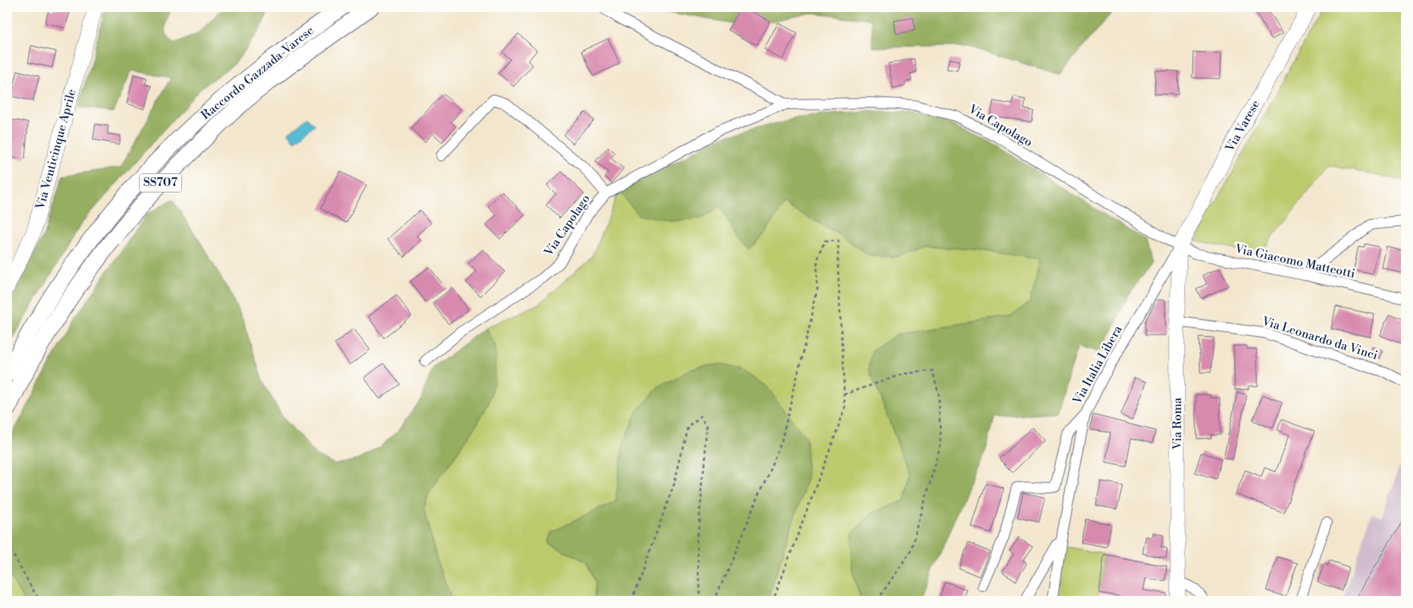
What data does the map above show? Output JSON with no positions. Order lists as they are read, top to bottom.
{
  "streets": {
    "highway": ["Raccordo Gazzada-Varese", "SS707"],
    "main road": ["Via Varese", "Via Venticinque Aprile", "Via Roma"],
    "street": [
      "Via Capolago",
      "Via Giacomo Matteotti",
      "Via Leonardo da Vinci",
      "Via Italia Libera"
    ]
  },
  "crossings": [
    ["Via Capolago", "Via Varese"],
    ["Via Capolago", "Via Giacomo Matteotti"],
    ["Via Capolago", "Via Italia Libera"],
    ["Via Capolago", "Via Roma"],
    ["Via Varese", "Via Giacomo Matteotti"],
    ["Via Varese", "Via Italia Libera"],
    ["Via Varese", "Via Roma"],
    ["Via Giacomo Matteotti", "Via Italia Libera"],
    ["Via Giacomo Matteotti", "Via Roma"],
    ["Via Leonardo da Vinci", "Via Roma"],
    ["Via Italia Libera", "Via Roma"]
  ]
}
